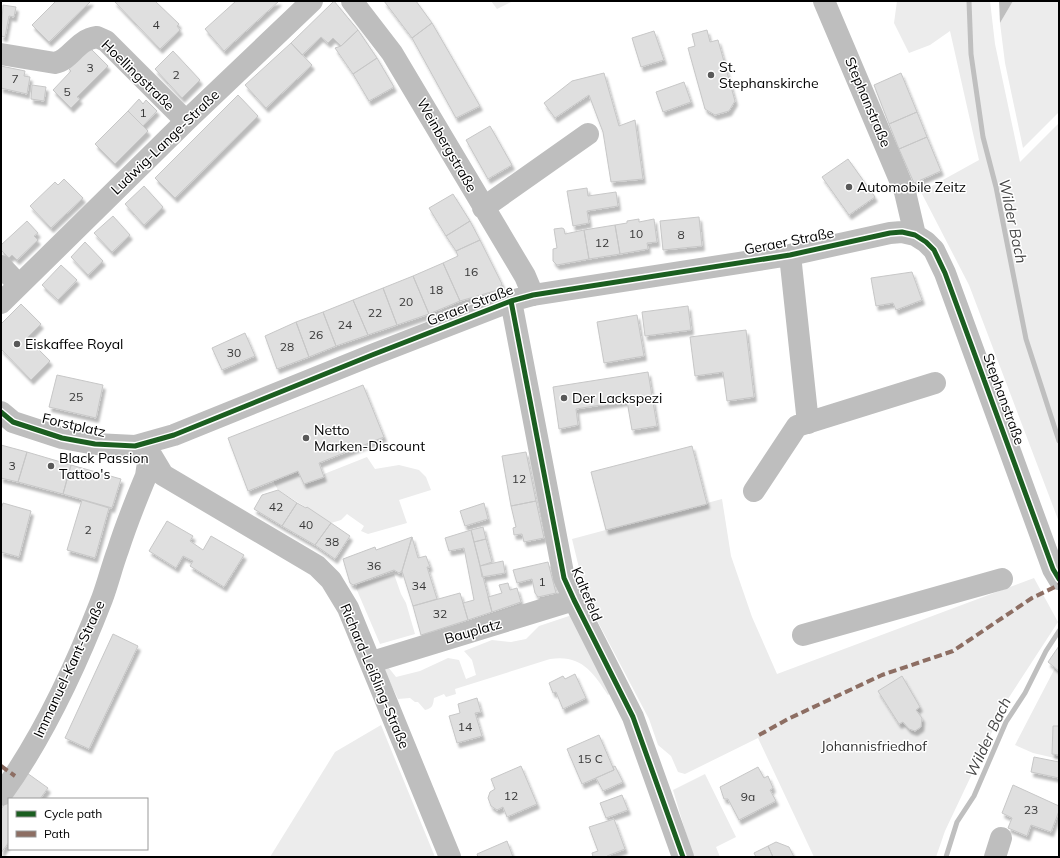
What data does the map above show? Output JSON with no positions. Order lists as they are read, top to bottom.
{
  "streets": {
    "street": [
      "Hoellingstraße",
      "Stephanstraße",
      "Ludwig-Lange-Straße",
      "Weinbergstraße",
      "Geraer Straße",
      "Forstplatz",
      "Kaltefeld",
      "Bauplatz",
      "Immanuel-Kant-Straße",
      "Richard-Leißling-Straße"
    ]
  },
  "crossings": [
    ["Hoellingstraße", "Ludwig-Lange-Straße"],
    ["Stephanstraße", "Geraer Straße"],
    ["Weinbergstraße", "Geraer Straße"],
    ["Geraer Straße", "Forstplatz"],
    ["Geraer Straße", "Kaltefeld"],
    ["Geraer Straße", "Immanuel-Kant-Straße"],
    ["Geraer Straße", "Richard-Leißling-Straße"],
    ["Forstplatz", "Immanuel-Kant-Straße"],
    ["Forstplatz", "Richard-Leißling-Straße"],
    ["Kaltefeld", "Bauplatz"],
    ["Bauplatz", "Richard-Leißling-Straße"],
    ["Immanuel-Kant-Straße", "Richard-Leißling-Straße"]
  ],
  "water": ["Wilder Bach"],
  "parks": ["Johannisfriedhof"],
  "places": [
    "St. Stephanskirche",
    "Automobile Zeitz",
    "Eiskaffee Royal",
    "Der Lackspezi",
    "Netto Marken-Discount",
    "Black Passion Tattoo's"
  ],
  "house_numbers": [
    "4",
    "3",
    "2",
    "7",
    "5",
    "1",
    "10",
    "8",
    "12",
    "16",
    "18",
    "20",
    "22",
    "24",
    "26",
    "28",
    "30",
    "25",
    "3",
    "12",
    "42",
    "40",
    "2",
    "38",
    "36",
    "1",
    "34",
    "32",
    "14",
    "15 C",
    "12",
    "9a",
    "23"
  ],
  "legend": ["Cycle path", "Path"]
}
